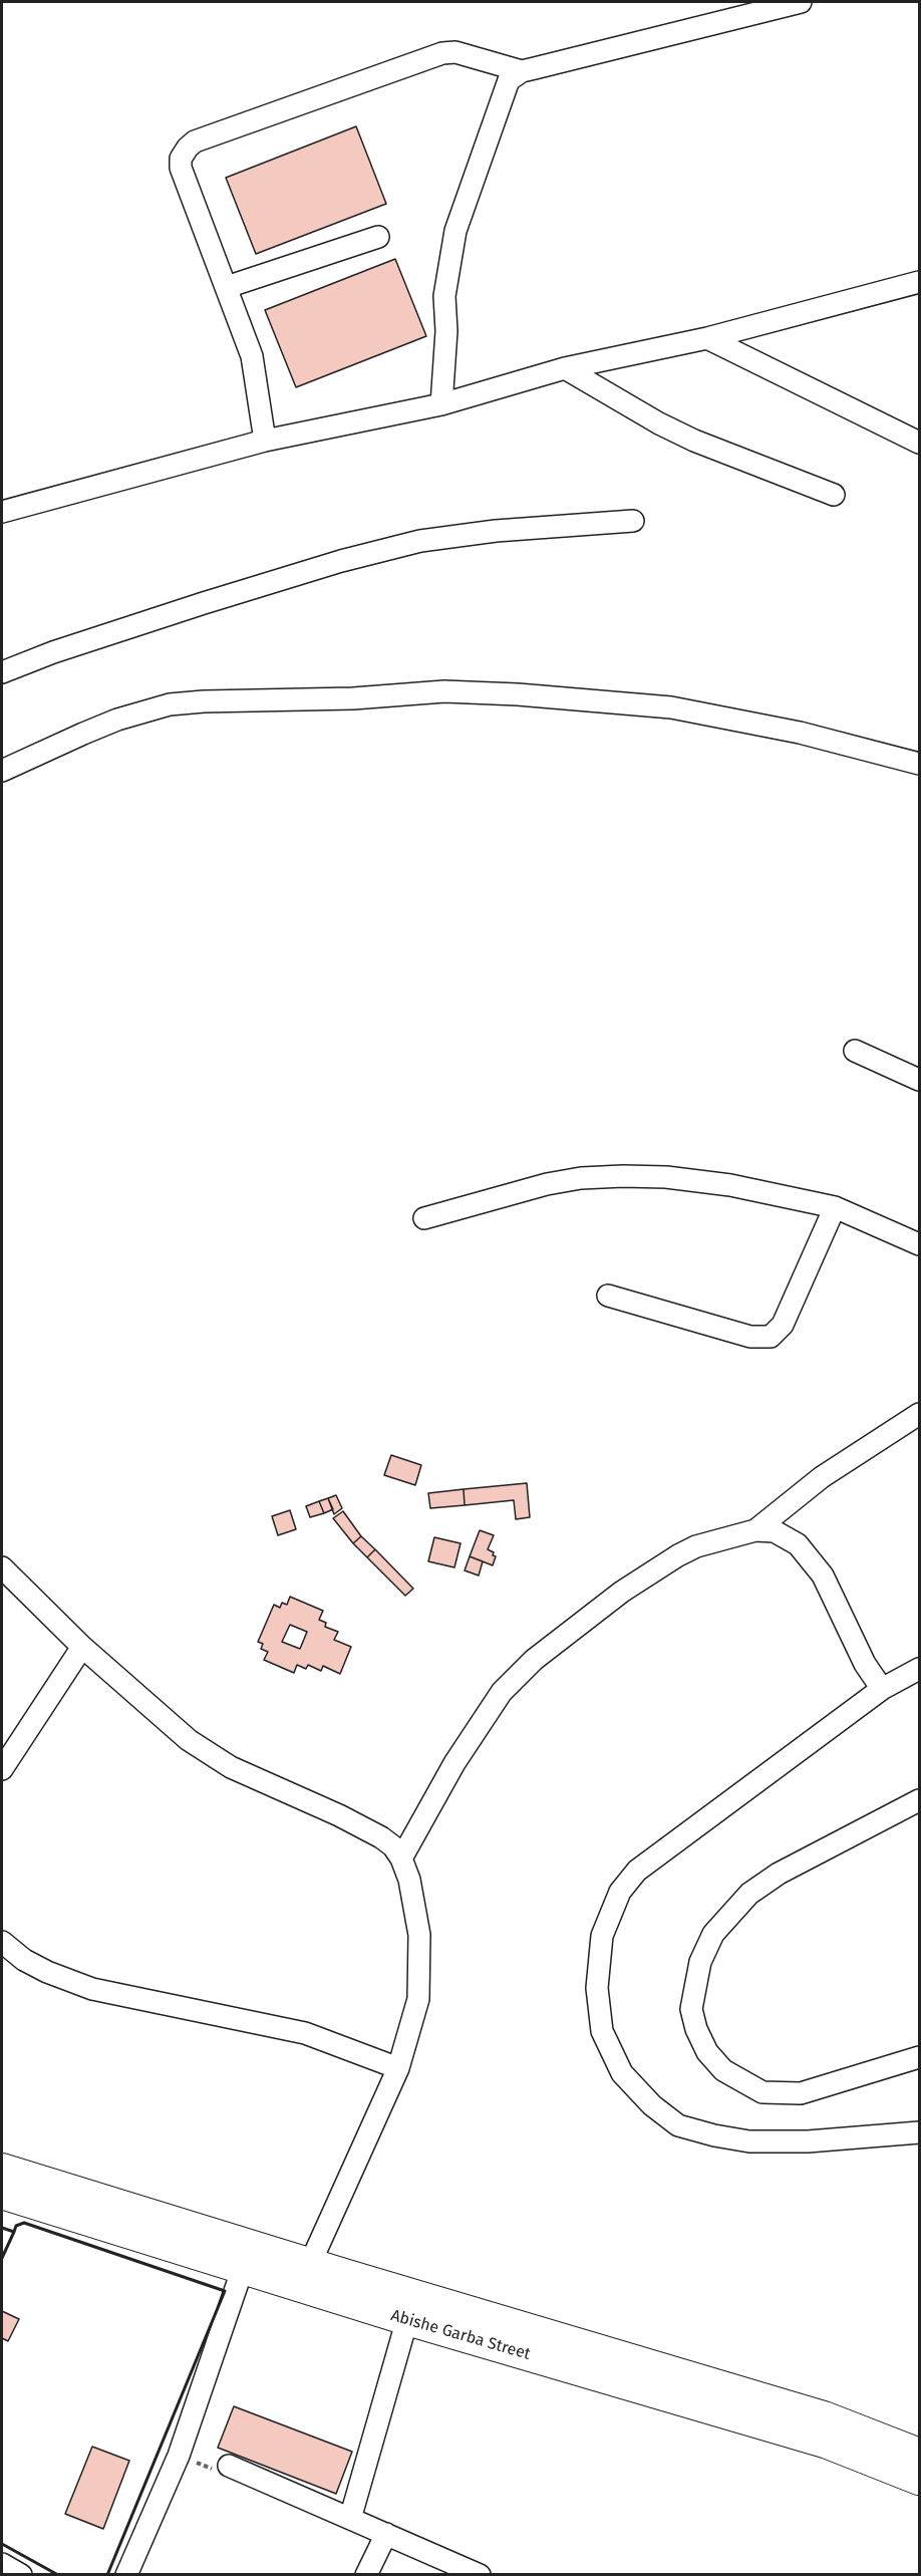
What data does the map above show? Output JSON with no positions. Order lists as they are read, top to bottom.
{
  "streets": {
    "highway": ["Abishe Garba Street"]
  }
}
